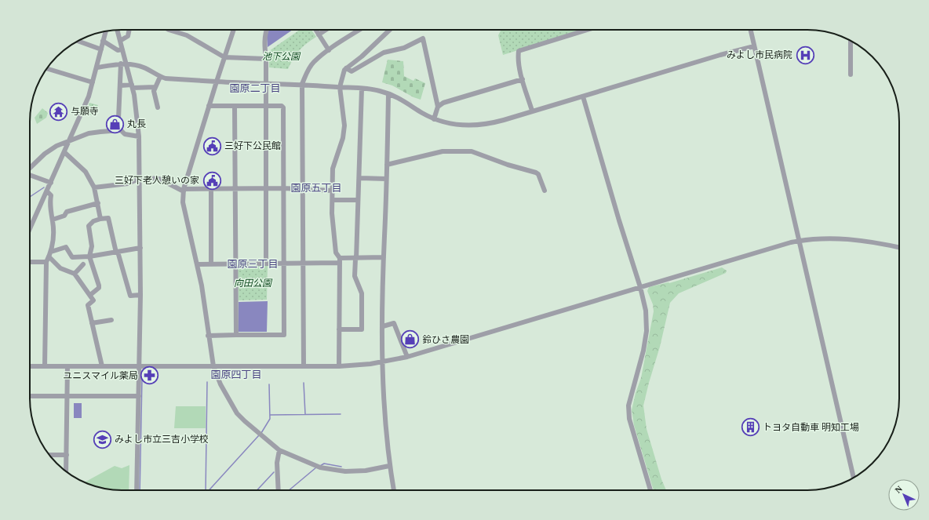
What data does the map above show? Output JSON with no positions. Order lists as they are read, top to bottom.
{
  "districts": [
    "園原二丁目",
    "園原五丁目",
    "園原三丁目",
    "園原四丁目"
  ],
  "parks": ["池下公園", "向田公園"],
  "places": {
    "hospital": ["みよし市民病院"],
    "temple": ["与願寺"],
    "shop": ["丸長", "鈴ひさ農園"],
    "public building": ["三好下公民館", "三好下老人憩いの家"],
    "pharmacy": ["ユニスマイル薬局"],
    "building": ["トヨタ自動車 明知工場"],
    "school or university": ["みよし市立三吉小学校"]
  },
  "north": "top left"
}
